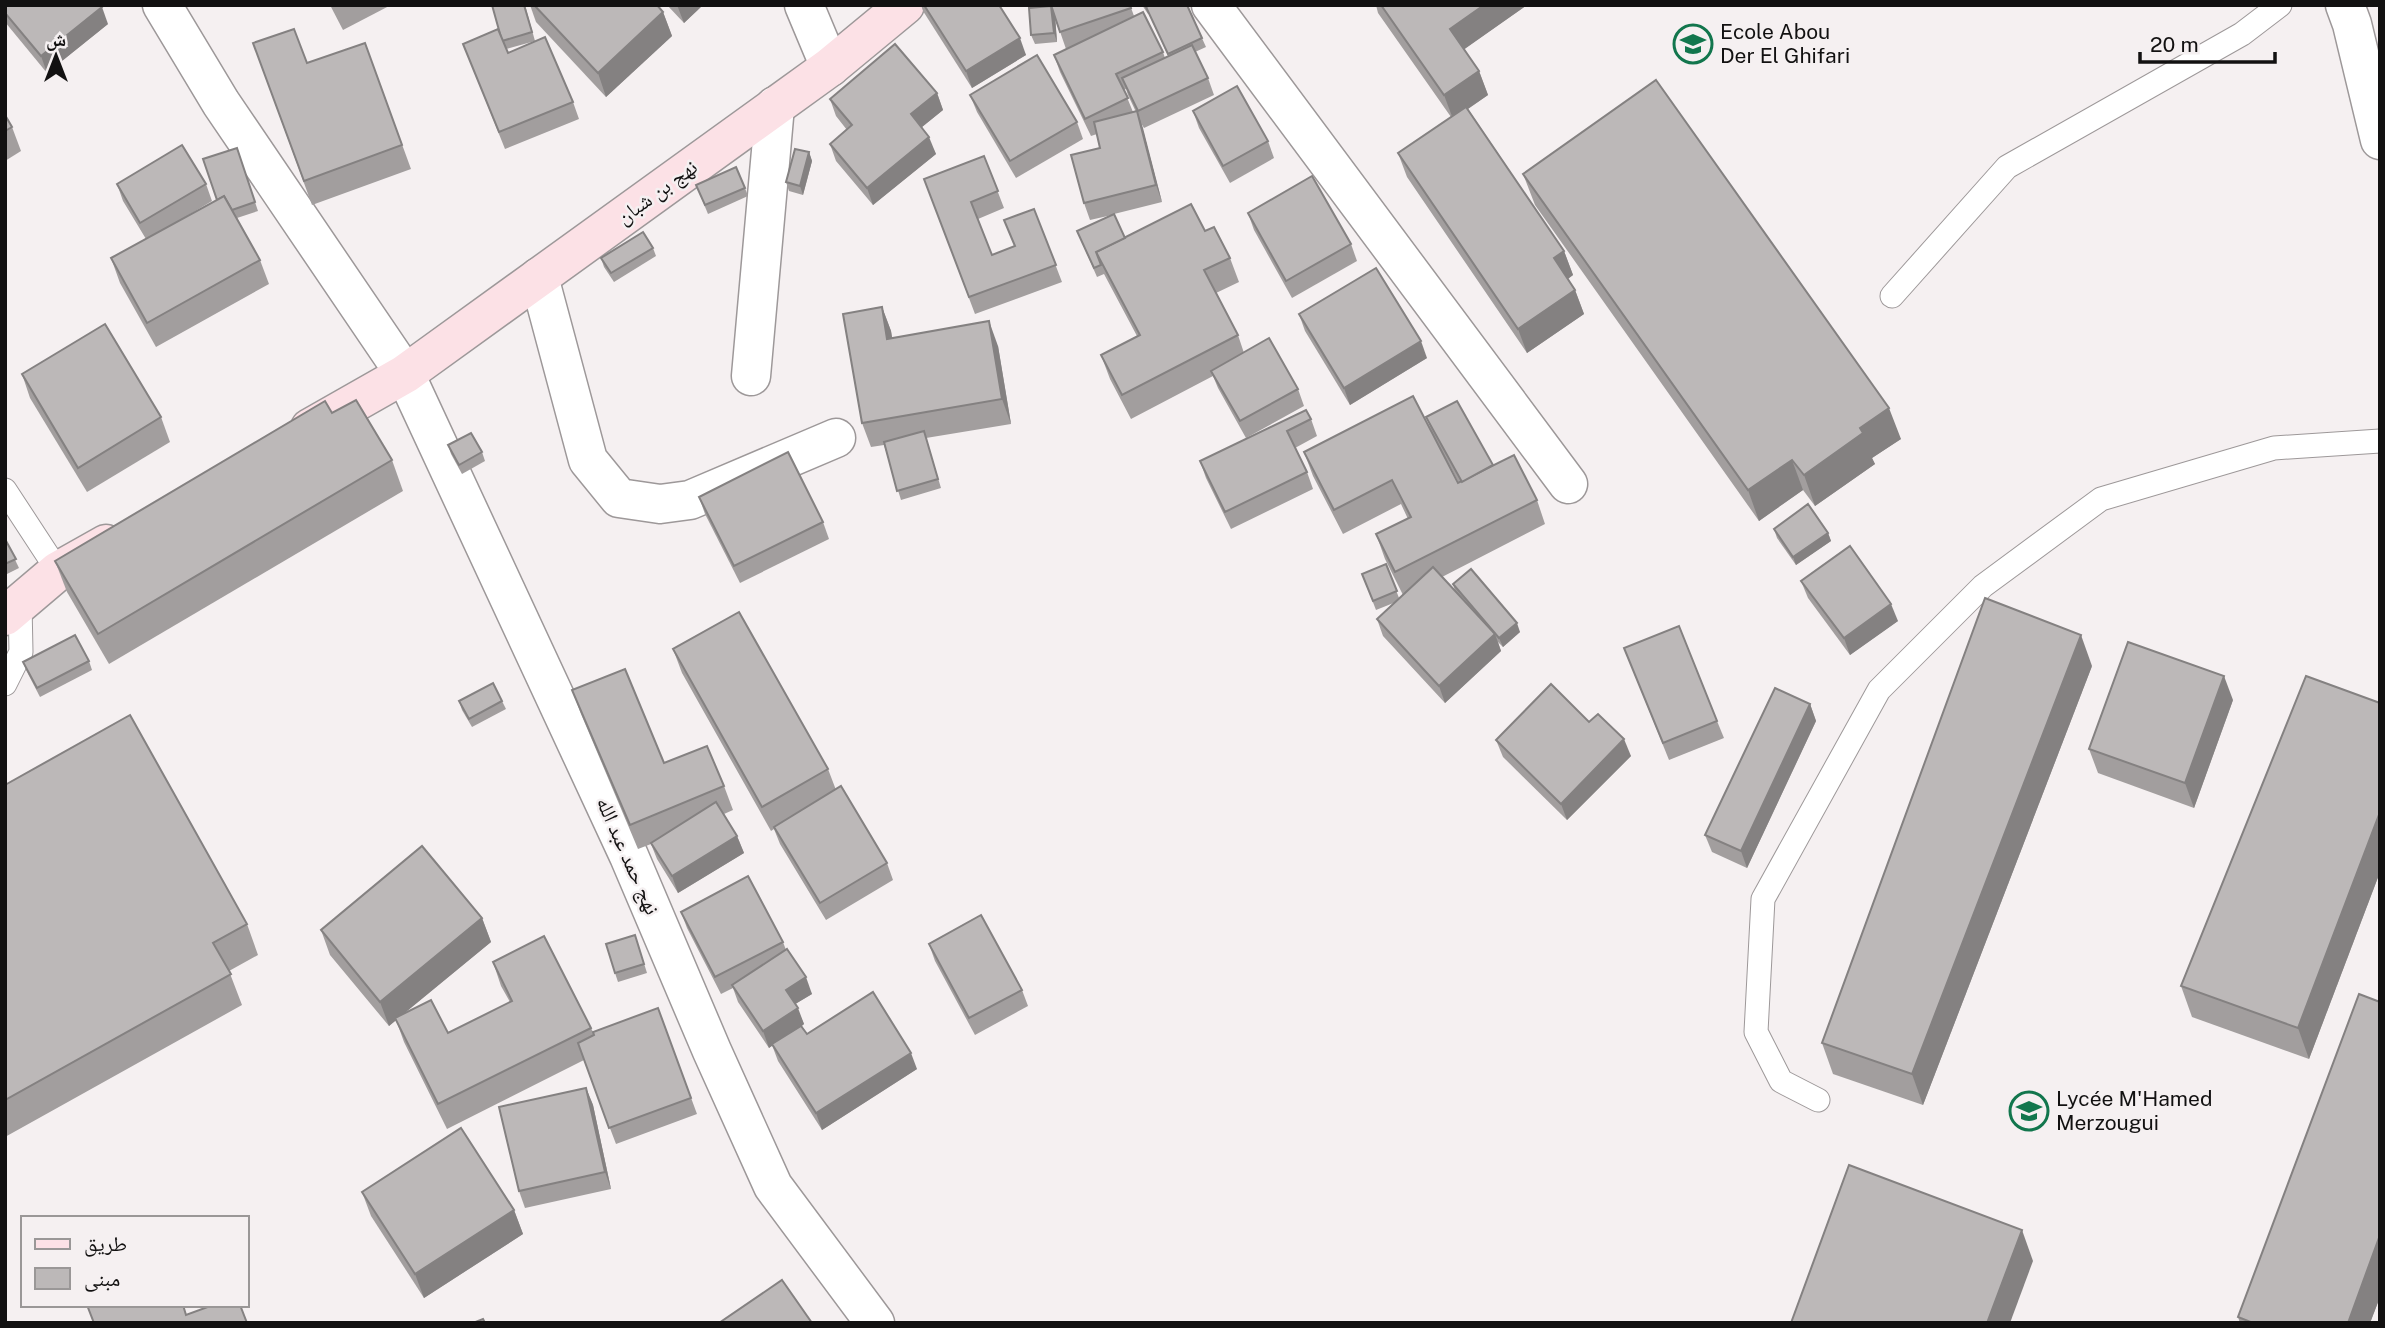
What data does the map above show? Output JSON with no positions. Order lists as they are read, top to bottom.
{
  "streets": {
    "street": ["نهج بن شبان", "نهج حمد عبد الله"]
  },
  "crossings": [
    ["نهج بن شبان", "نهج حمد عبد الله"]
  ],
  "places": {
    "school or university": ["Ecole Abou Der El Ghifari", "Lycée M'Hamed Merzougui"]
  },
  "legend": ["طريق", "مبنى"],
  "scale_bar": "20 m",
  "north": "top"
}
